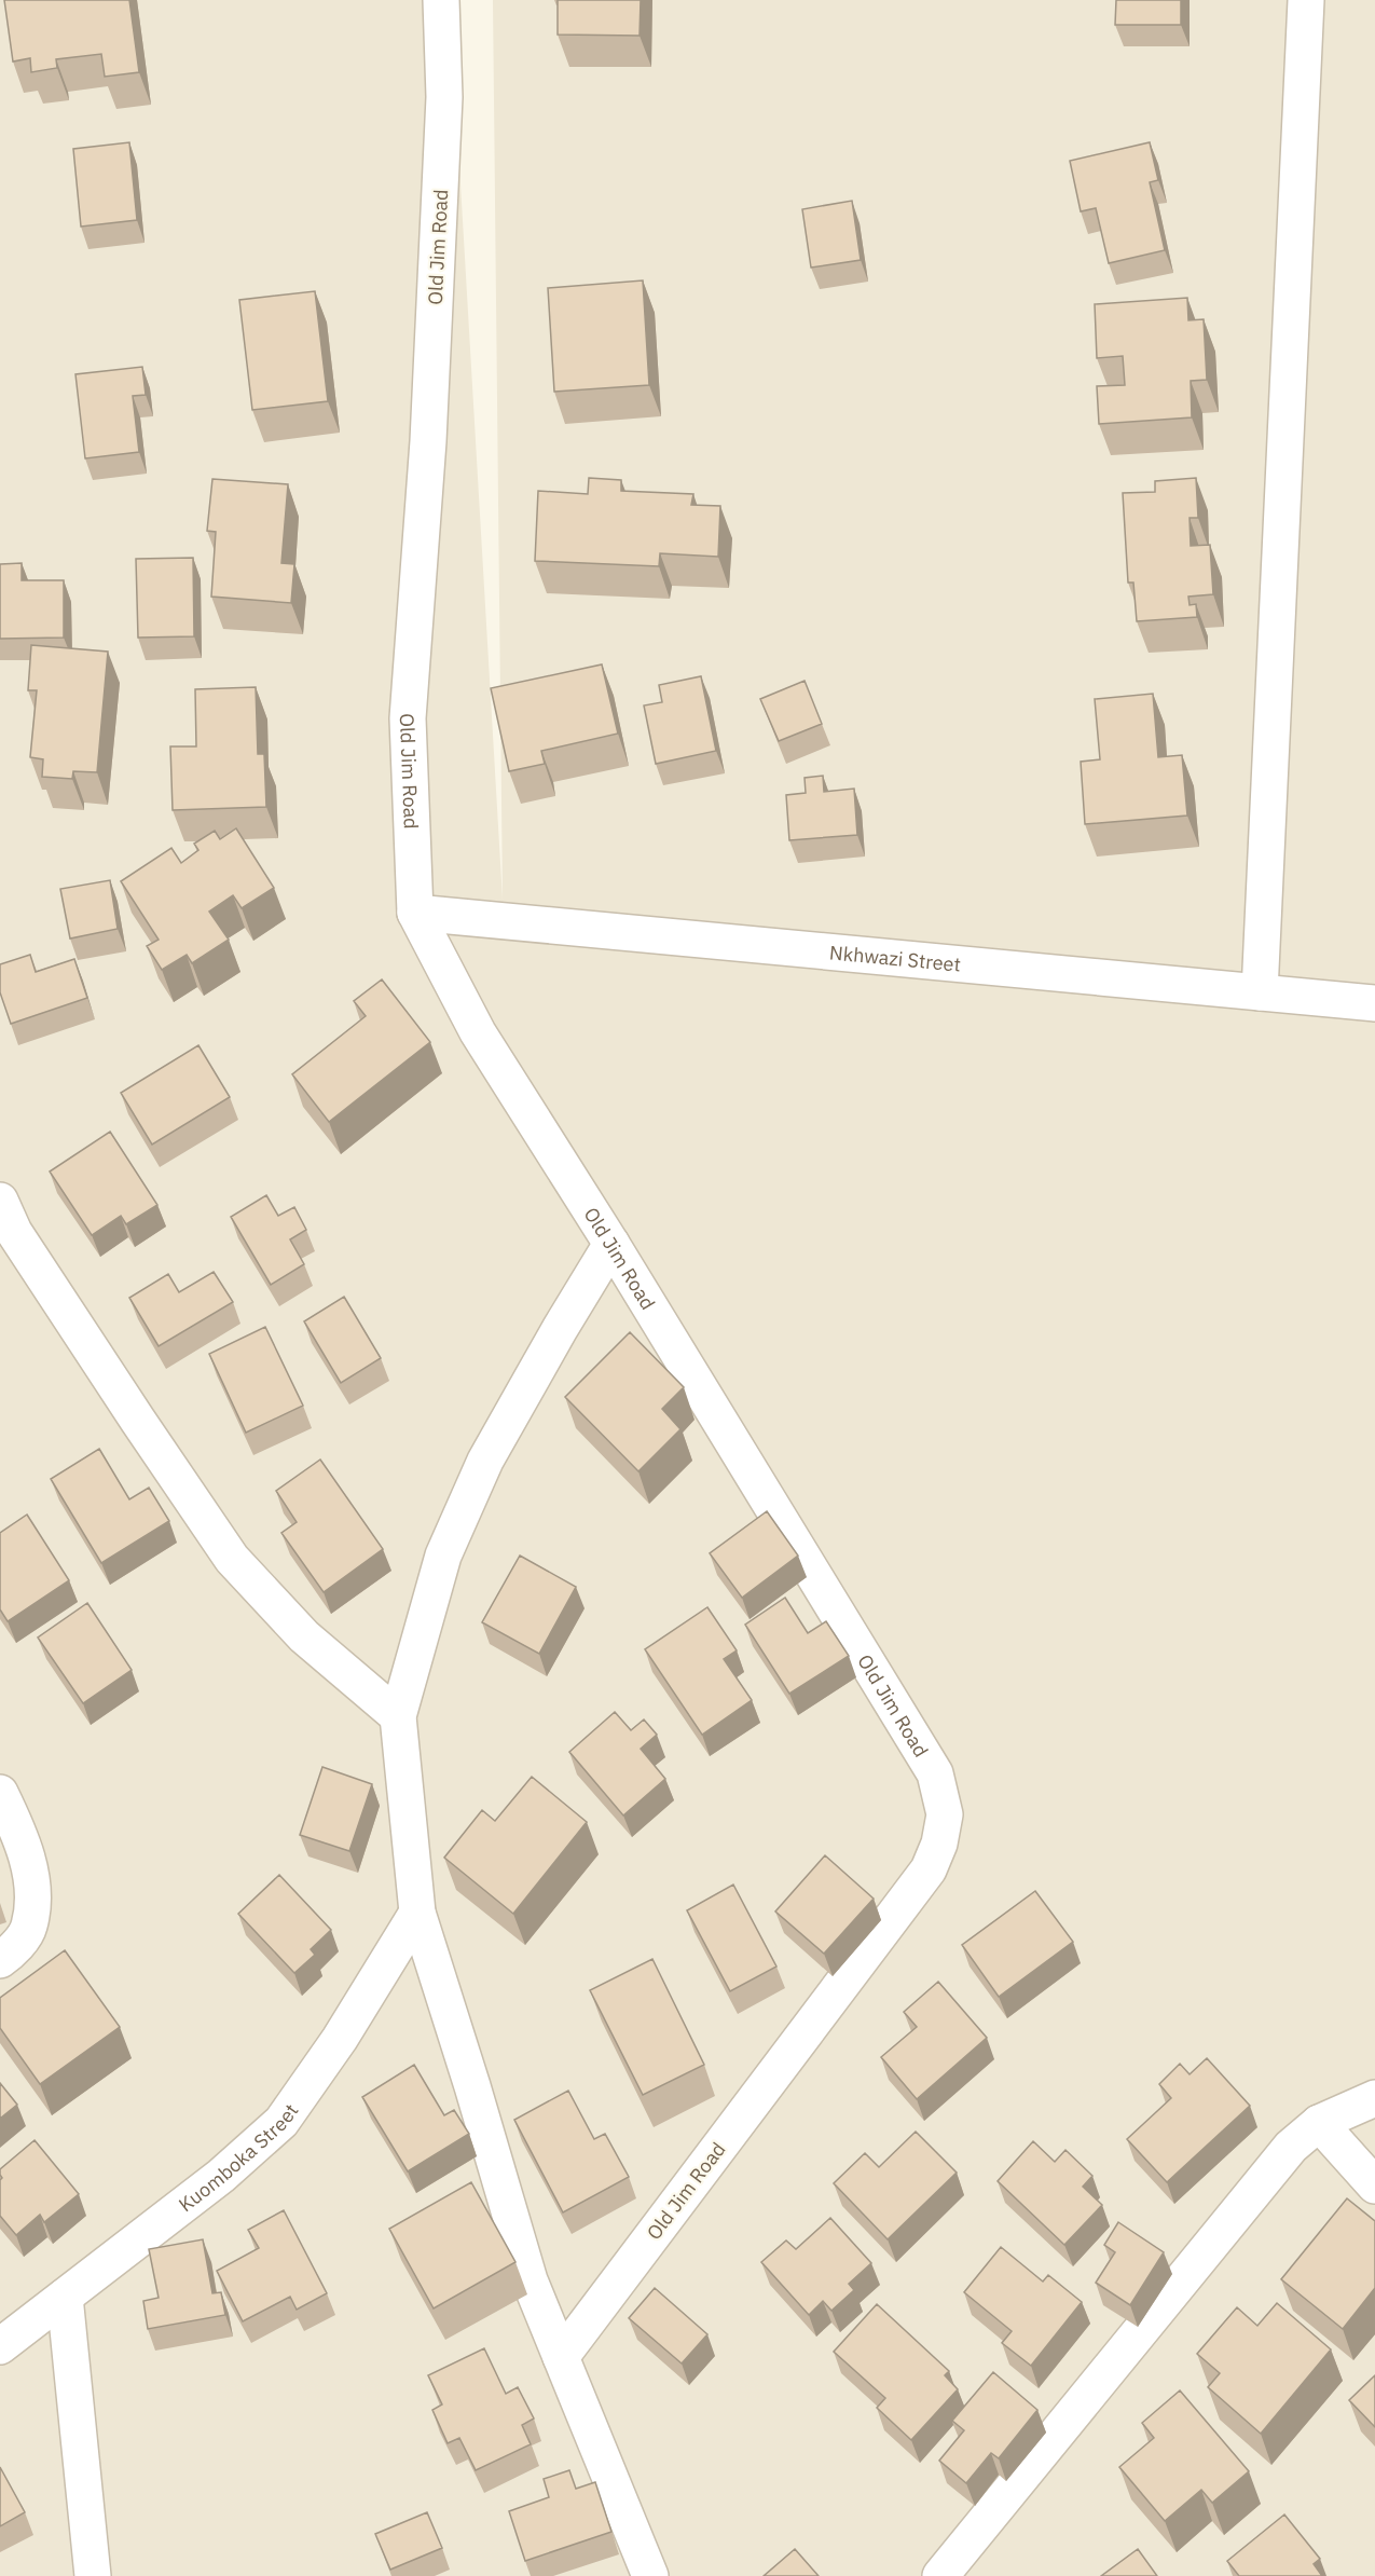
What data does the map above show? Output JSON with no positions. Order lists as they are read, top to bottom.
{
  "streets": {
    "street": ["Old Jim Road", "Nkhwazi Street", "Kuomboka Street"]
  },
  "crossings": [
    ["Old Jim Road", "Nkhwazi Street"]
  ]
}
